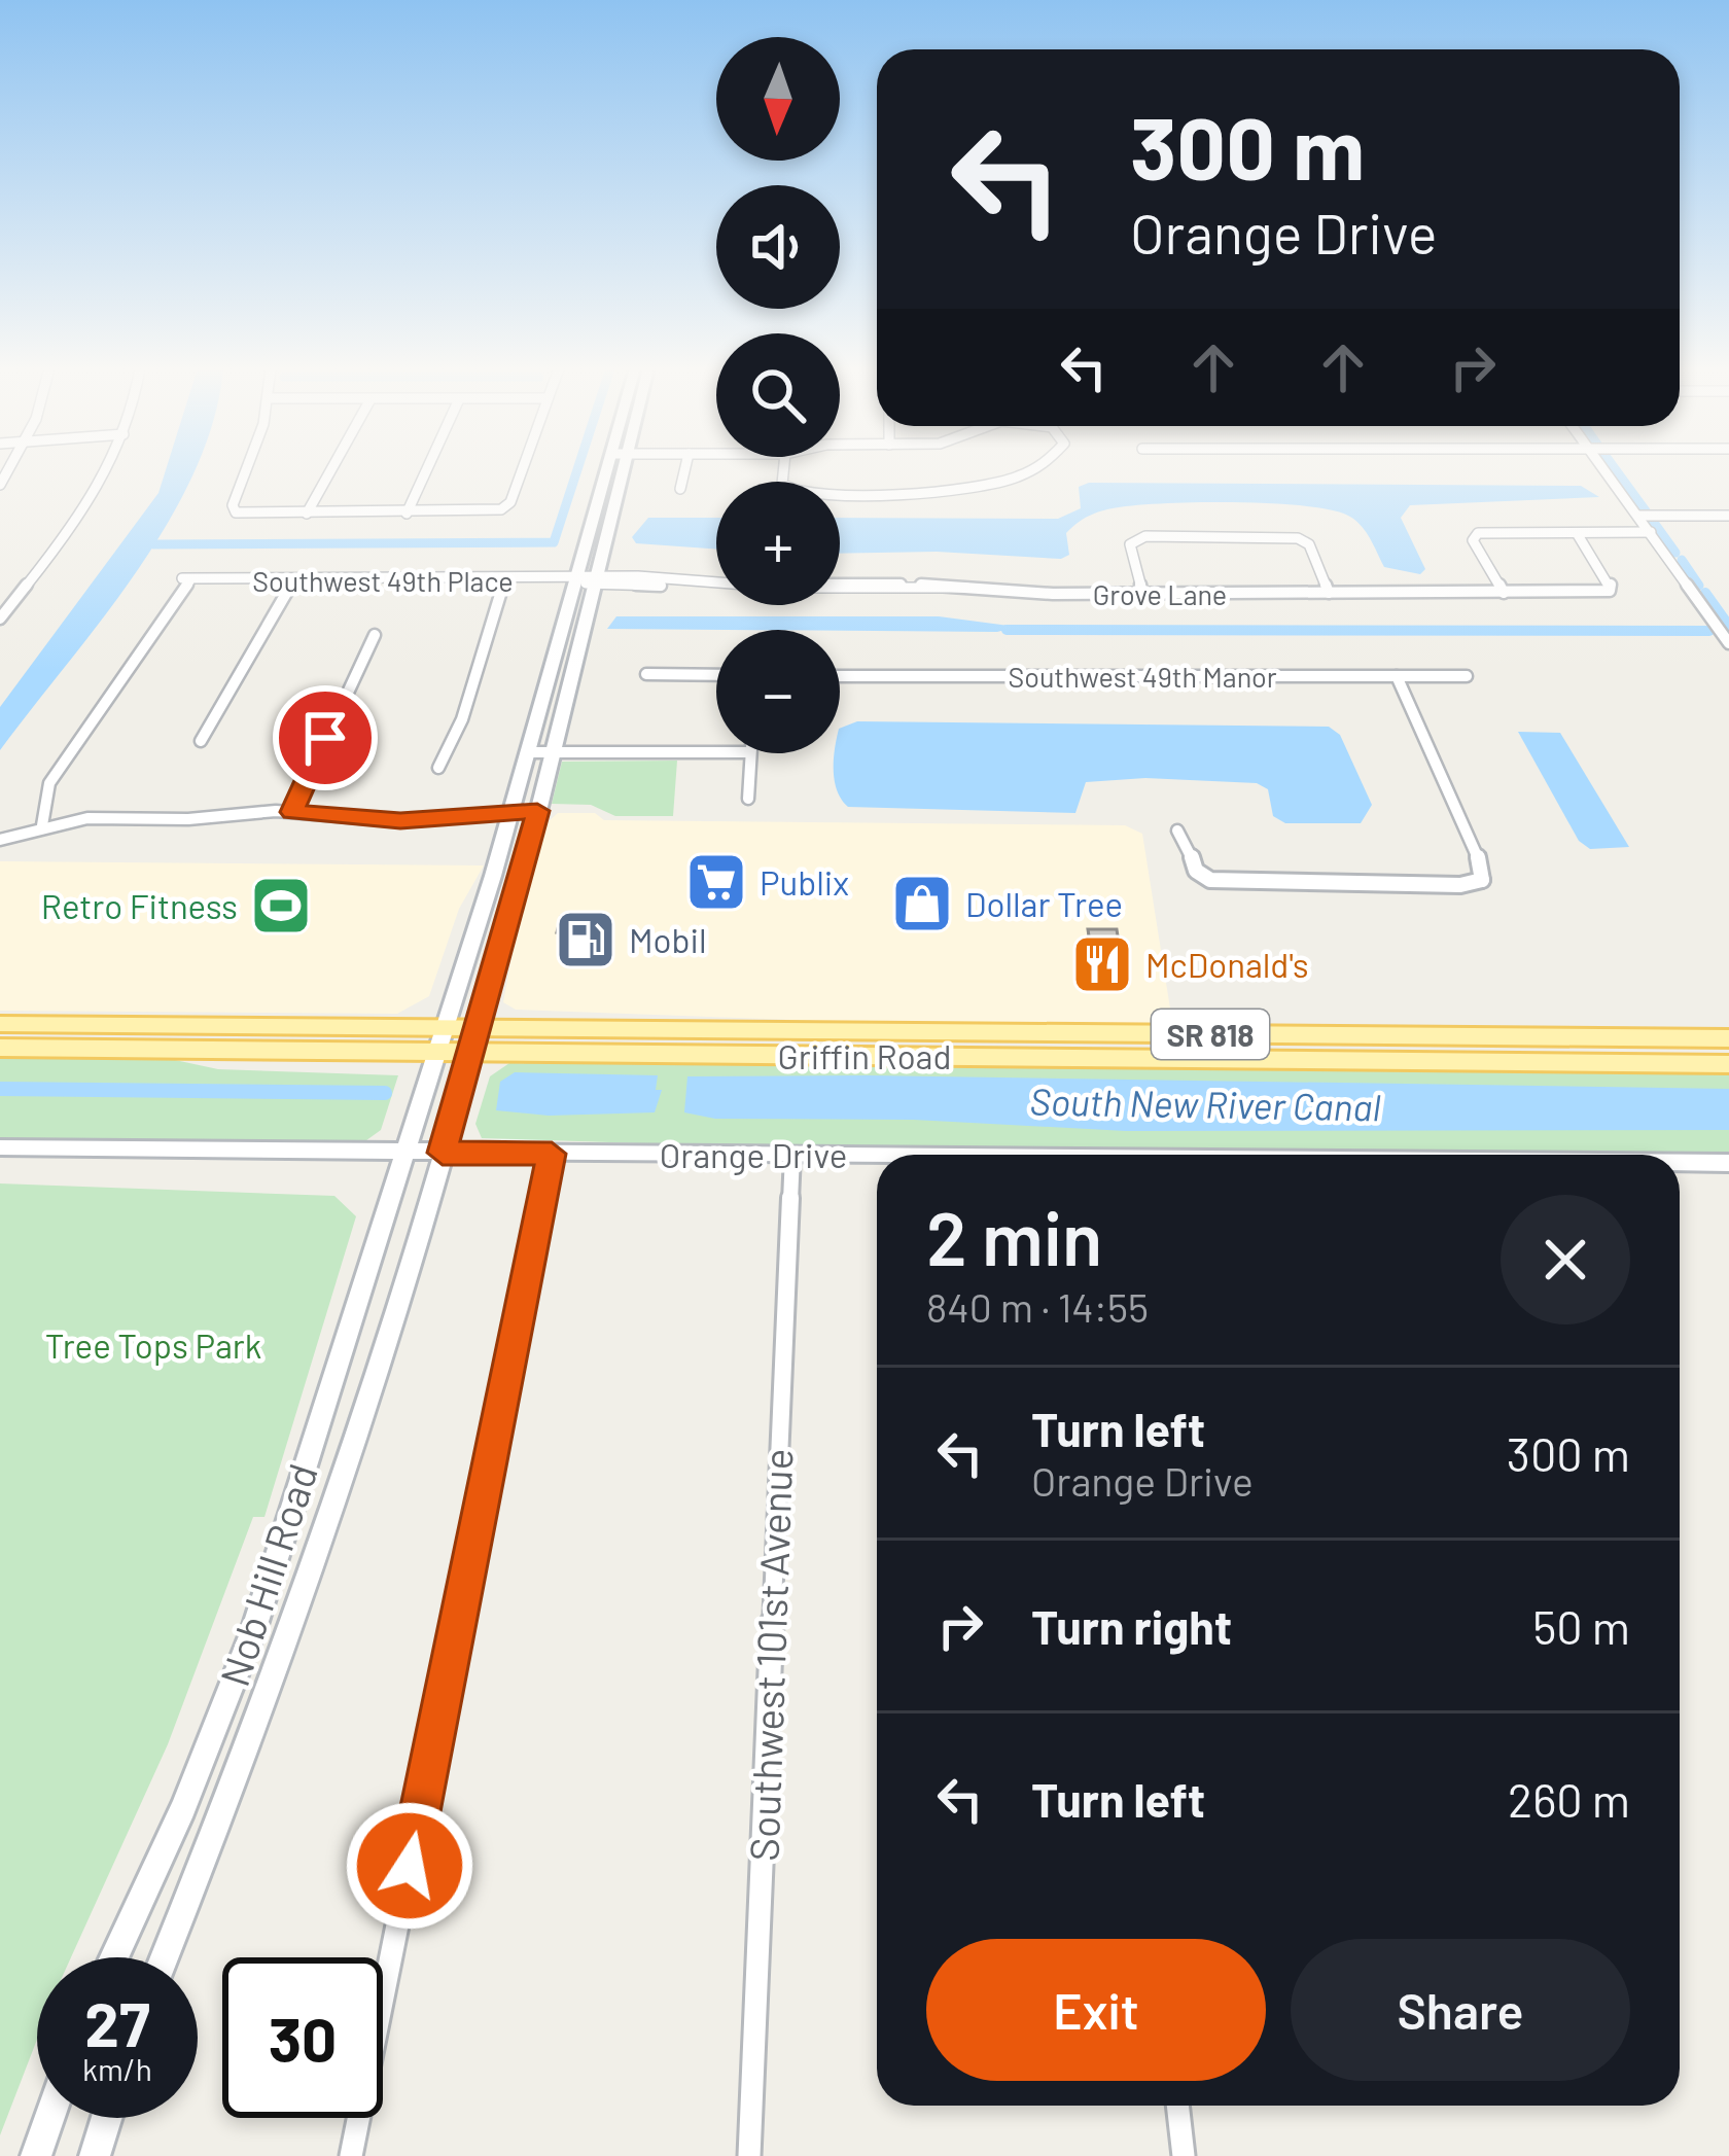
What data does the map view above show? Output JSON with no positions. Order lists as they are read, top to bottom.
{
  "streets": {
    "main road": [
      "SR 818",
      "Griffin Road",
      "Orange Drive",
      "Nob Hill Road"
    ],
    "street": [
      "Southwest 49th Place",
      "Grove Lane",
      "Southwest 49th Manor",
      "Southwest 101st Avenue"
    ]
  },
  "crossings": [
    ["Southwest 49th Place", "Grove Lane"],
    ["Southwest 49th Place", "Nob Hill Road"],
    ["Grove Lane", "Nob Hill Road"],
    ["Griffin Road", "Nob Hill Road"],
    ["Orange Drive", "Nob Hill Road"],
    ["Orange Drive", "Southwest 101st Avenue"]
  ],
  "water": ["South New River Canal"],
  "parks": ["Tree Tops Park"],
  "places": {
    "supermarket": ["Publix"],
    "shop": ["Dollar Tree"],
    "sports": ["Retro Fitness"],
    "fuel station": ["Mobil"],
    "restaurant": ["McDonald's"]
  },
  "north": "bottom",
  "page": {
    "map_buttons": ["+", "−"],
    "turn": ["300 m", "Orange Drive"],
    "heading": ["2 min", "840 m · 14:55"],
    "list": [
      {
        "name": "Turn left",
        "note": "Orange Drive",
        "value": "300 m"
      },
      {
        "name": "Turn right",
        "value": "50 m"
      },
      {
        "name": "Turn left",
        "value": "260 m"
      }
    ],
    "buttons": ["Exit", "Share"],
    "speed": "27 km/h",
    "limit": "30"
  }
}
